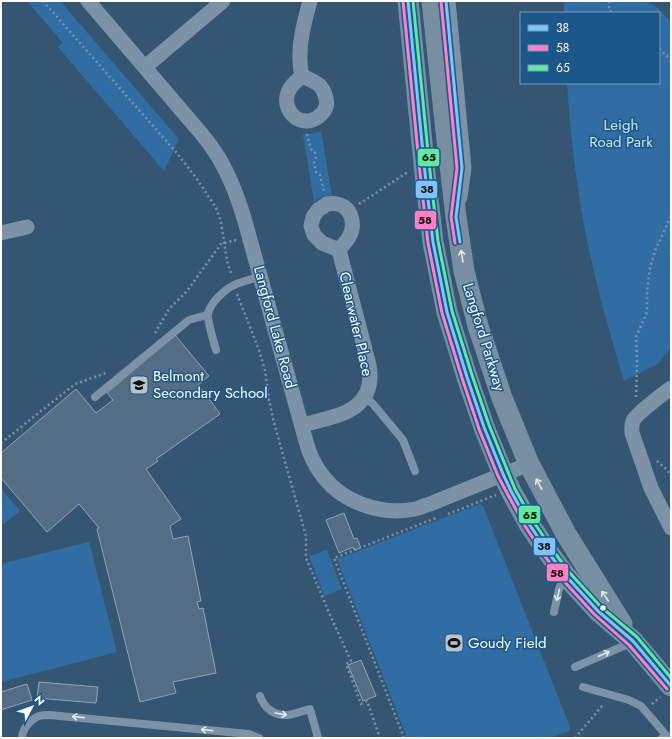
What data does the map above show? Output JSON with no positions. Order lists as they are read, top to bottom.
{
  "streets": {
    "main road": ["Langford Parkway"],
    "street": ["Clearwater Place", "Langford Lake Road"]
  },
  "crossings": [
    ["Clearwater Place", "Langford Lake Road"],
    ["Langford Lake Road", "Langford Parkway"]
  ],
  "parks": ["Leigh Road Park"],
  "places": {
    "school or university": ["Belmont Secondary School"],
    "sports": ["Goudy Field"]
  },
  "lines": ["transit line 38", "transit line 58", "transit line 65"],
  "legend": ["38", "58", "65"],
  "north": "top right"
}
